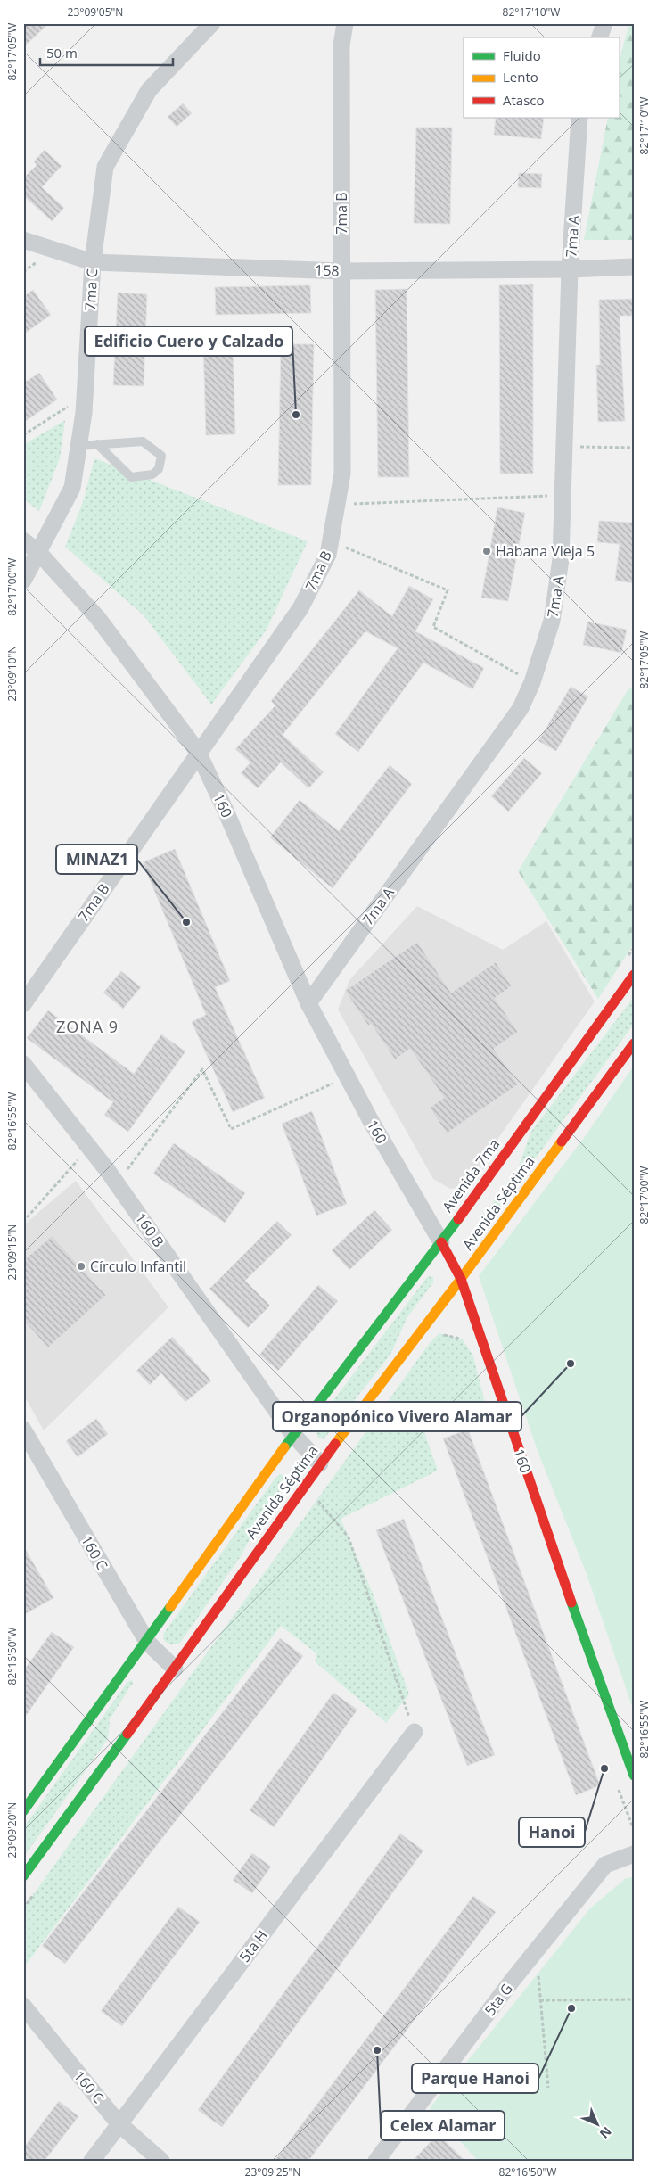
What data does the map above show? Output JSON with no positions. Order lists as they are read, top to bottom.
{
  "streets": {
    "main road": ["160", "Avenida 7ma", "Avenida Séptima"],
    "street": [
      "7ma B",
      "7ma A",
      "158",
      "7ma C",
      "160 B",
      "160 C",
      "5ta H",
      "5ta G"
    ]
  },
  "crossings": [
    ["7ma B", "158"],
    ["7ma B", "160"],
    ["7ma A", "158"],
    ["7ma A", "160"],
    ["158", "7ma C"],
    ["7ma C", "160"],
    ["160", "Avenida 7ma"],
    ["160", "Avenida Séptima"],
    ["Avenida 7ma", "Avenida Séptima"],
    ["Avenida Séptima", "160 B"],
    ["Avenida Séptima", "160 C"],
    ["160 C", "5ta H"]
  ],
  "districts": ["ZONA 9"],
  "places": [
    "Edificio Cuero y Calzado",
    "Habana Vieja 5",
    "MINAZ1",
    "Círculo Infantil",
    "Organopónico Vivero Alamar",
    "Hanoi",
    "Parque Hanoi",
    "Celex Alamar"
  ],
  "legend": ["Fluido", "Lento", "Atasco"],
  "scale_bar": "50 m",
  "north": "bottom right",
  "coordinates": [
    "23°09'05\"N",
    "82°17'10\"W",
    "82°17'05\"W",
    "82°17'00\"W",
    "23°09'10\"N",
    "82°16'55\"W",
    "23°09'15\"N",
    "82°16'50\"W",
    "23°09'20\"N",
    "23°09'25\"N"
  ]
}
